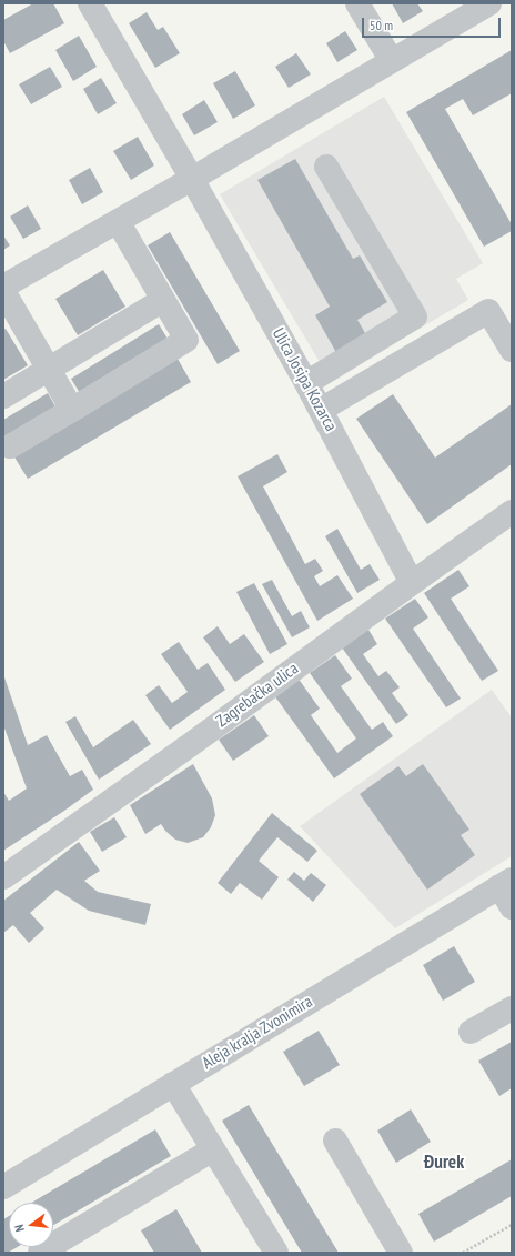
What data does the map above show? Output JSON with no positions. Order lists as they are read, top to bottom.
{
  "streets": {
    "street": ["Ulica Josipa Kozarca", "Zagrebačka ulica", "Aleja kralja Zvonimira"]
  },
  "crossings": [
    ["Ulica Josipa Kozarca", "Zagrebačka ulica"]
  ],
  "districts": ["Đurek"],
  "scale_bar": "50 m",
  "north": "left"
}
